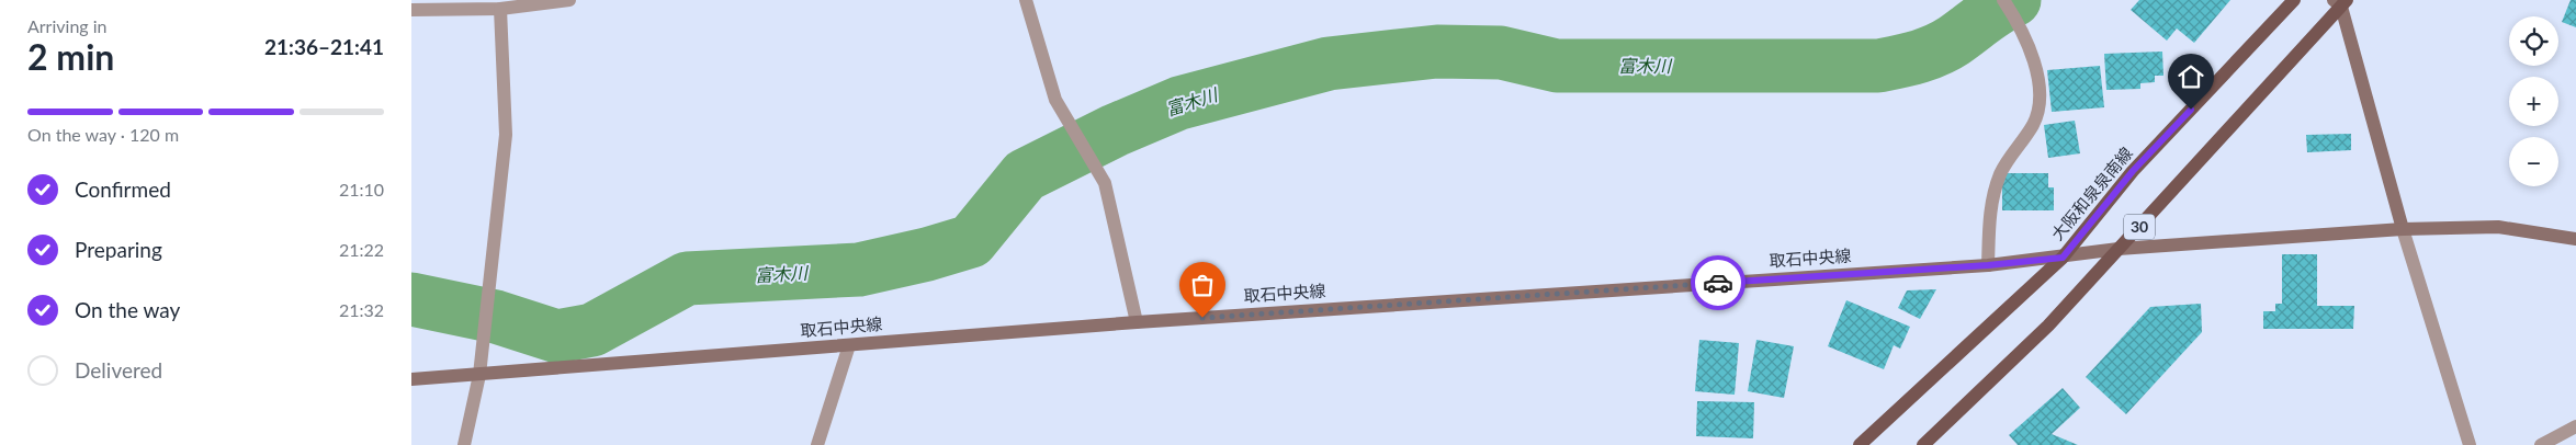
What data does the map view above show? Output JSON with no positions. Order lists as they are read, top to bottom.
{
  "streets": {
    "main road": ["大阪和泉泉南線", "30"],
    "street": ["取石中央線"]
  },
  "crossings": [
    ["大阪和泉泉南線", "取石中央線"],
    ["30", "取石中央線"]
  ],
  "water": ["富木川"],
  "page": {
    "heading": ["2 min", "Arriving in", "21:36–21:41"],
    "map_buttons": ["+", "−"],
    "bar": "On the way · 120 m",
    "list": [
      ["Confirmed", "21:10"],
      ["Preparing", "21:22"],
      ["On the way", "21:32"],
      "Delivered"
    ]
  }
}
